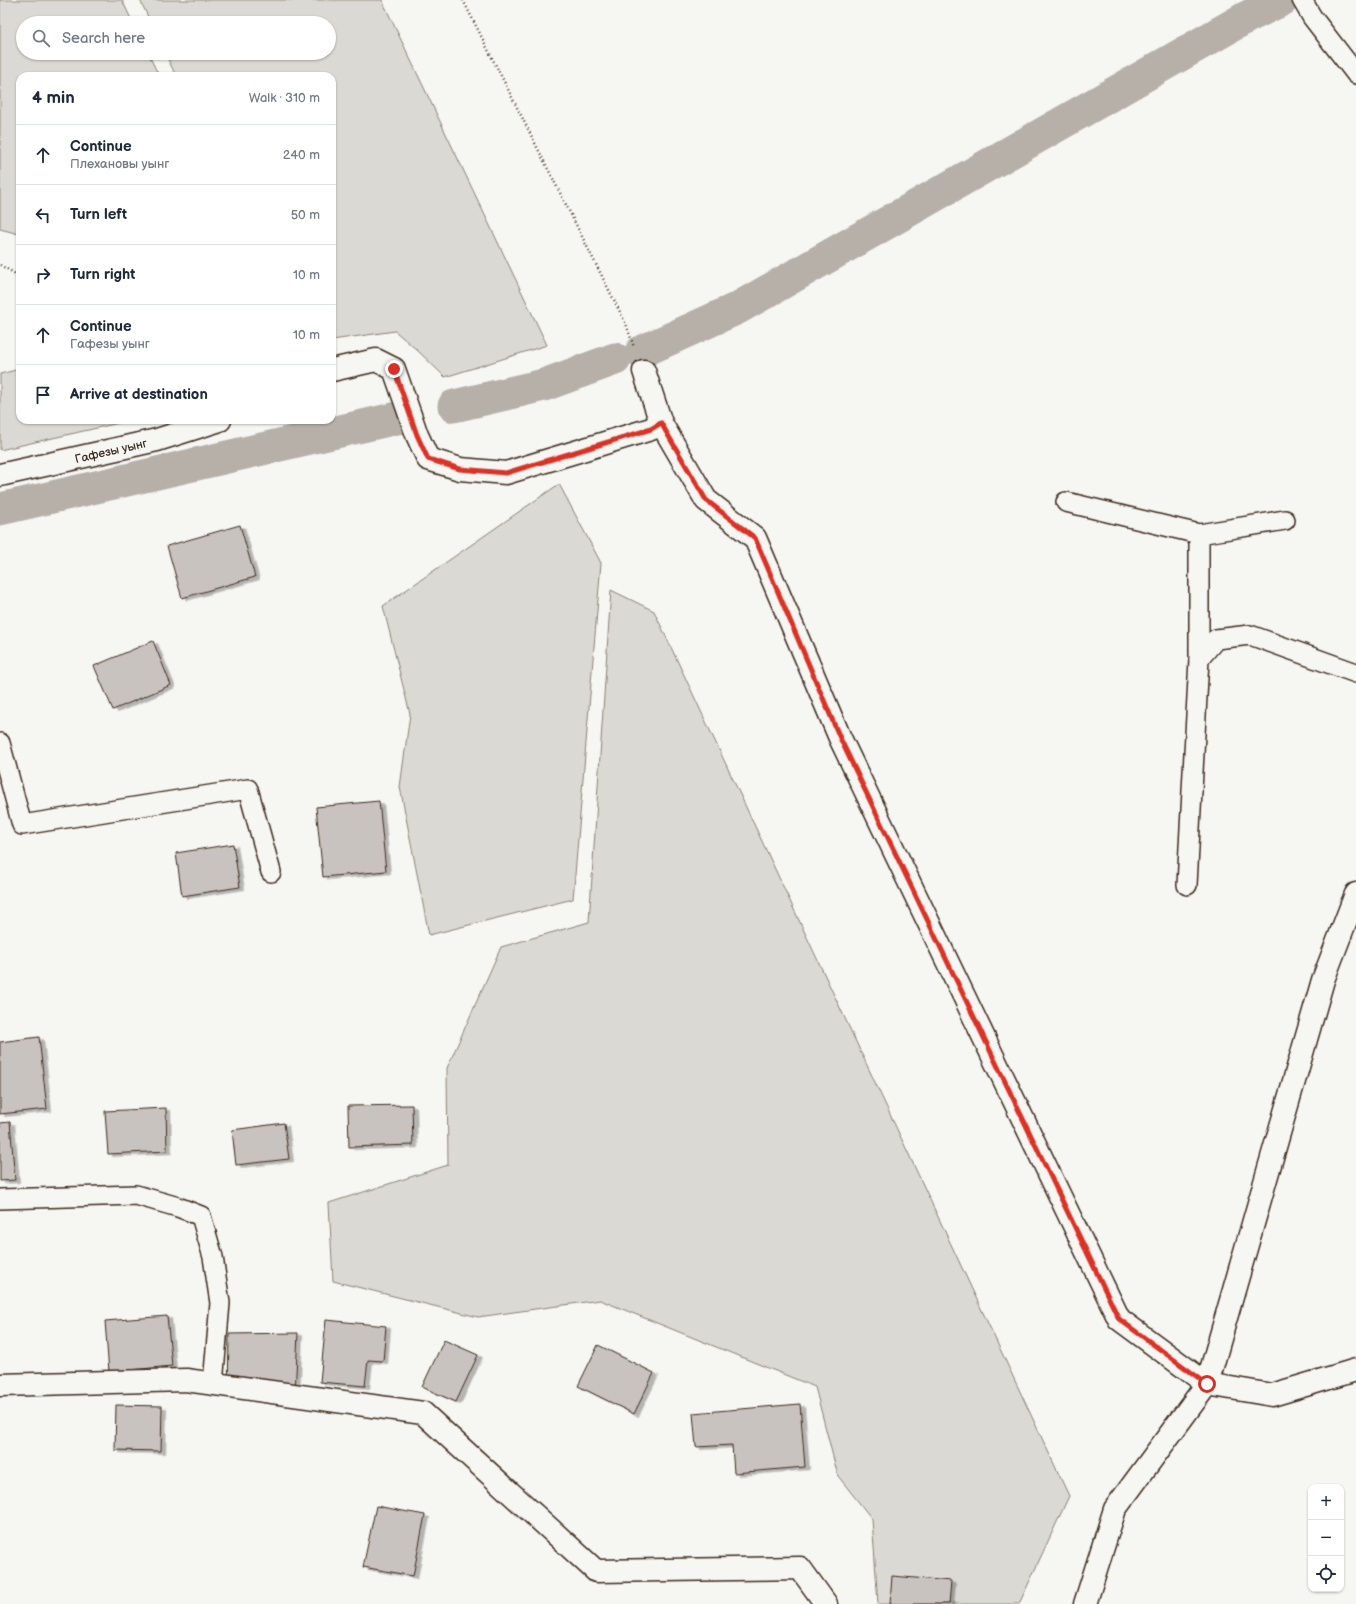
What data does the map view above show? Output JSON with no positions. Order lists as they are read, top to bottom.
{
  "streets": {
    "street": ["Гафезы уынг"]
  },
  "page": {
    "search": "Search here",
    "heading": ["4 min", "Walk · 310 m"],
    "list": [
      ["Continue", "Плехановы уынг", "240 m"],
      ["Turn left", "50 m"],
      ["Turn right", "10 m"],
      ["Continue", "Гафезы уынг", "10 m"],
      "Arrive at destination"
    ],
    "map_buttons": ["+", "−"]
  }
}
